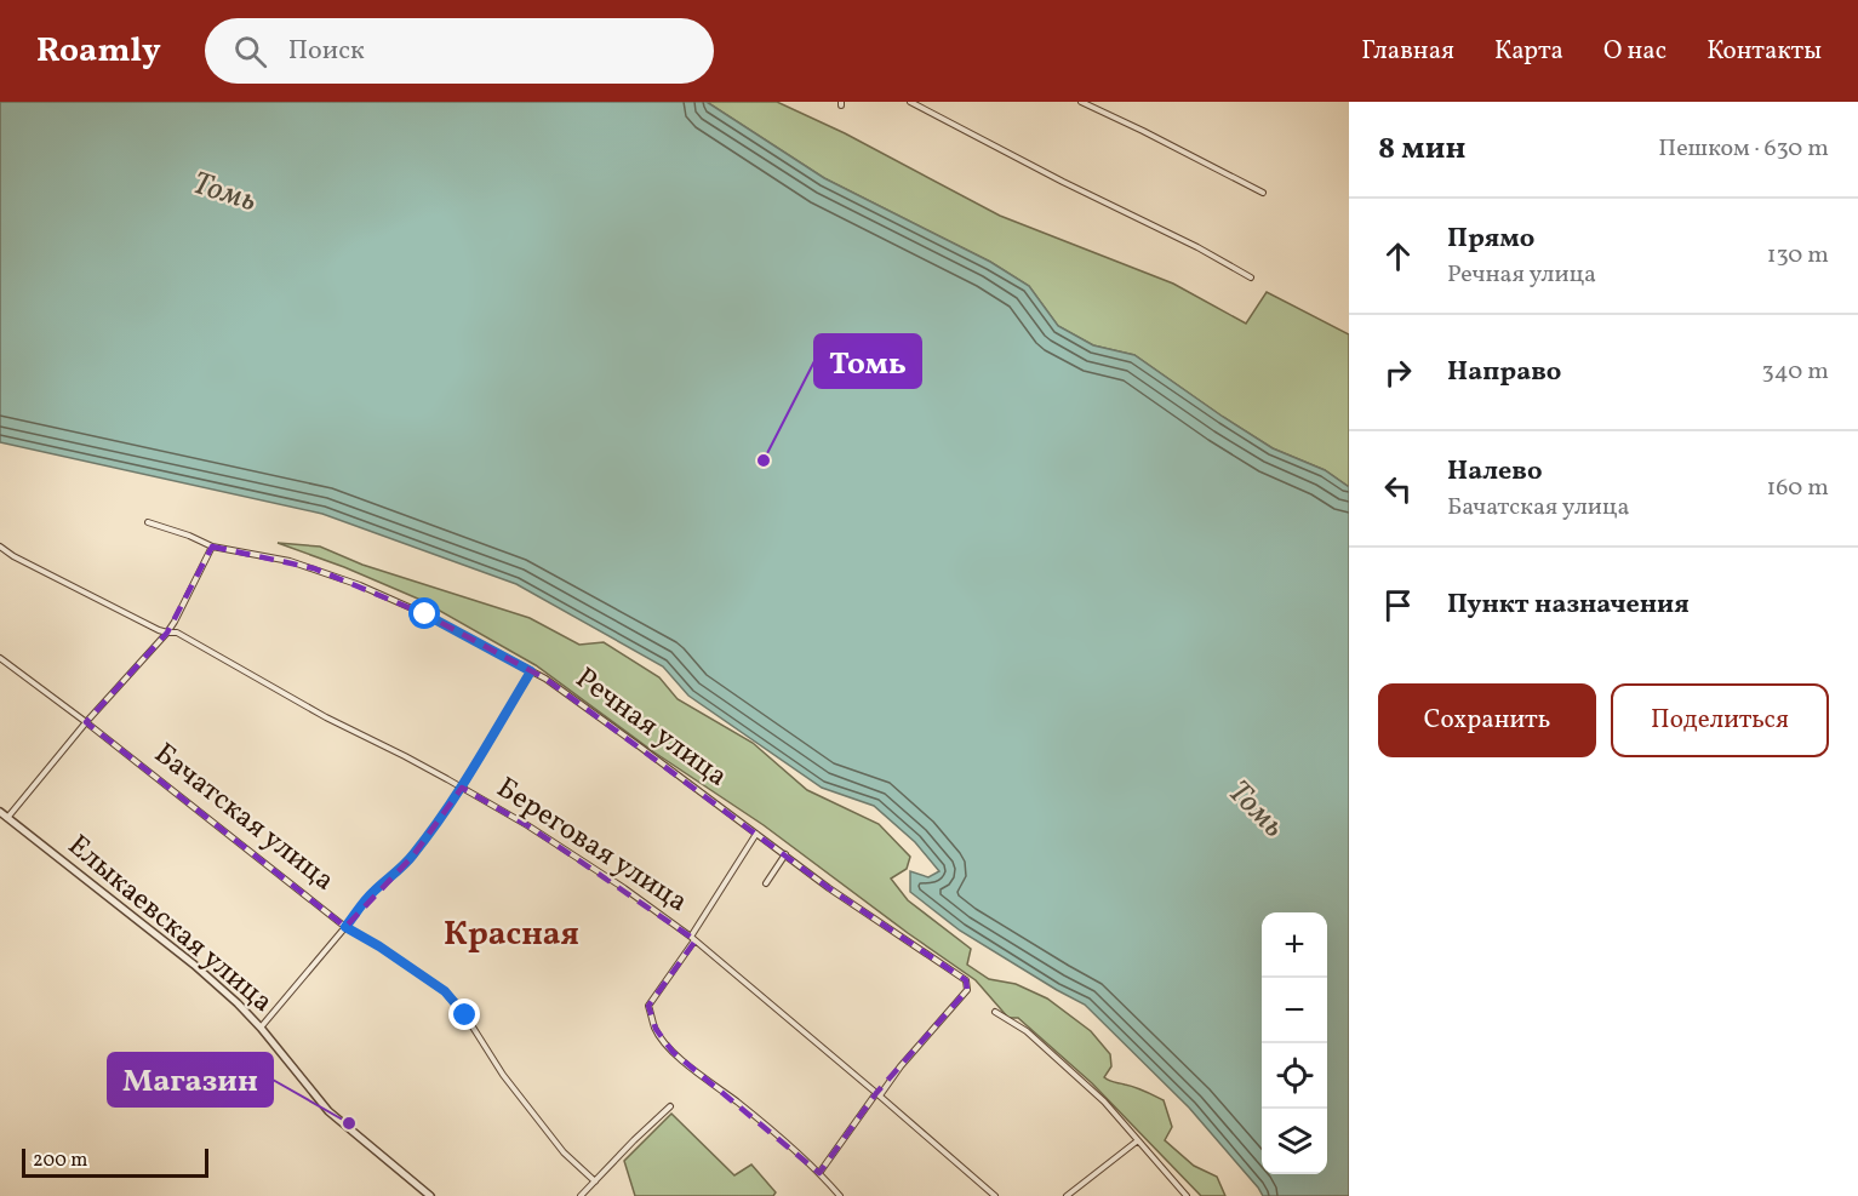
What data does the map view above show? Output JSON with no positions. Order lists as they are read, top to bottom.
{
  "streets": {
    "street": [
      "Речная улица",
      "Бачатская улица",
      "Береговая улица",
      "Елыкаевская улица"
    ]
  },
  "crossings": [
    ["Речная улица", "Береговая улица"]
  ],
  "districts": ["Красная"],
  "water": ["Томь"],
  "places": ["Томь", "Магазин"],
  "scale_bar": "200 m",
  "page": {
    "header": "Roamly",
    "search": "Поиск",
    "nav": [
      "Главная",
      "Карта",
      "О нас",
      "Контакты"
    ],
    "heading": ["8 мин", "Пешком · 630 m"],
    "list": [
      ["Прямо", "Речная улица", "130 m"],
      ["Направо", "340 m"],
      ["Налево", "Бачатская улица", "160 m"],
      "Пункт назначения"
    ],
    "buttons": ["Сохранить", "Поделиться"],
    "map_buttons": ["+", "−"],
    "scale": "200 m"
  }
}
